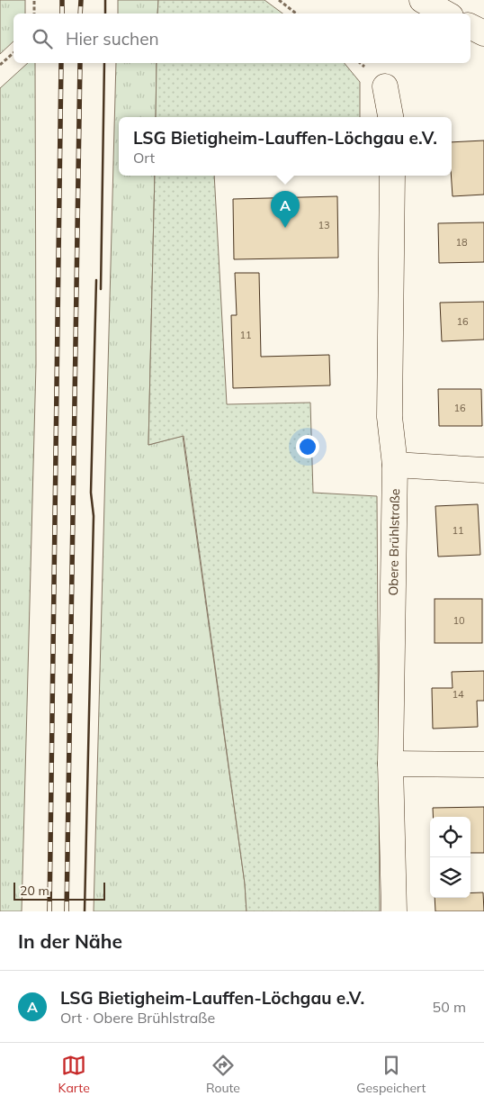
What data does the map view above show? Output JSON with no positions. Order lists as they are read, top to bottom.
{
  "streets": {
    "street": ["Obere Brühlstraße"]
  },
  "house_numbers": [
    "13",
    "18",
    "16",
    "11",
    "16",
    "11",
    "10",
    "14"
  ],
  "scale_bar": "20 m",
  "page": {
    "search": "Hier suchen",
    "popup": ["LSG Bietigheim-Lauffen-Löchgau e.V.", "Ort"],
    "pins": "A",
    "scale": "20 m",
    "heading": "In der Nähe",
    "list": [
      {
        "mark": "A",
        "name": "LSG Bietigheim-Lauffen-Löchgau e.V.",
        "note": "Ort · Obere Brühlstraße",
        "value": "50 m"
      }
    ],
    "nav": ["Karte", "Route", "Gespeichert"]
  }
}
